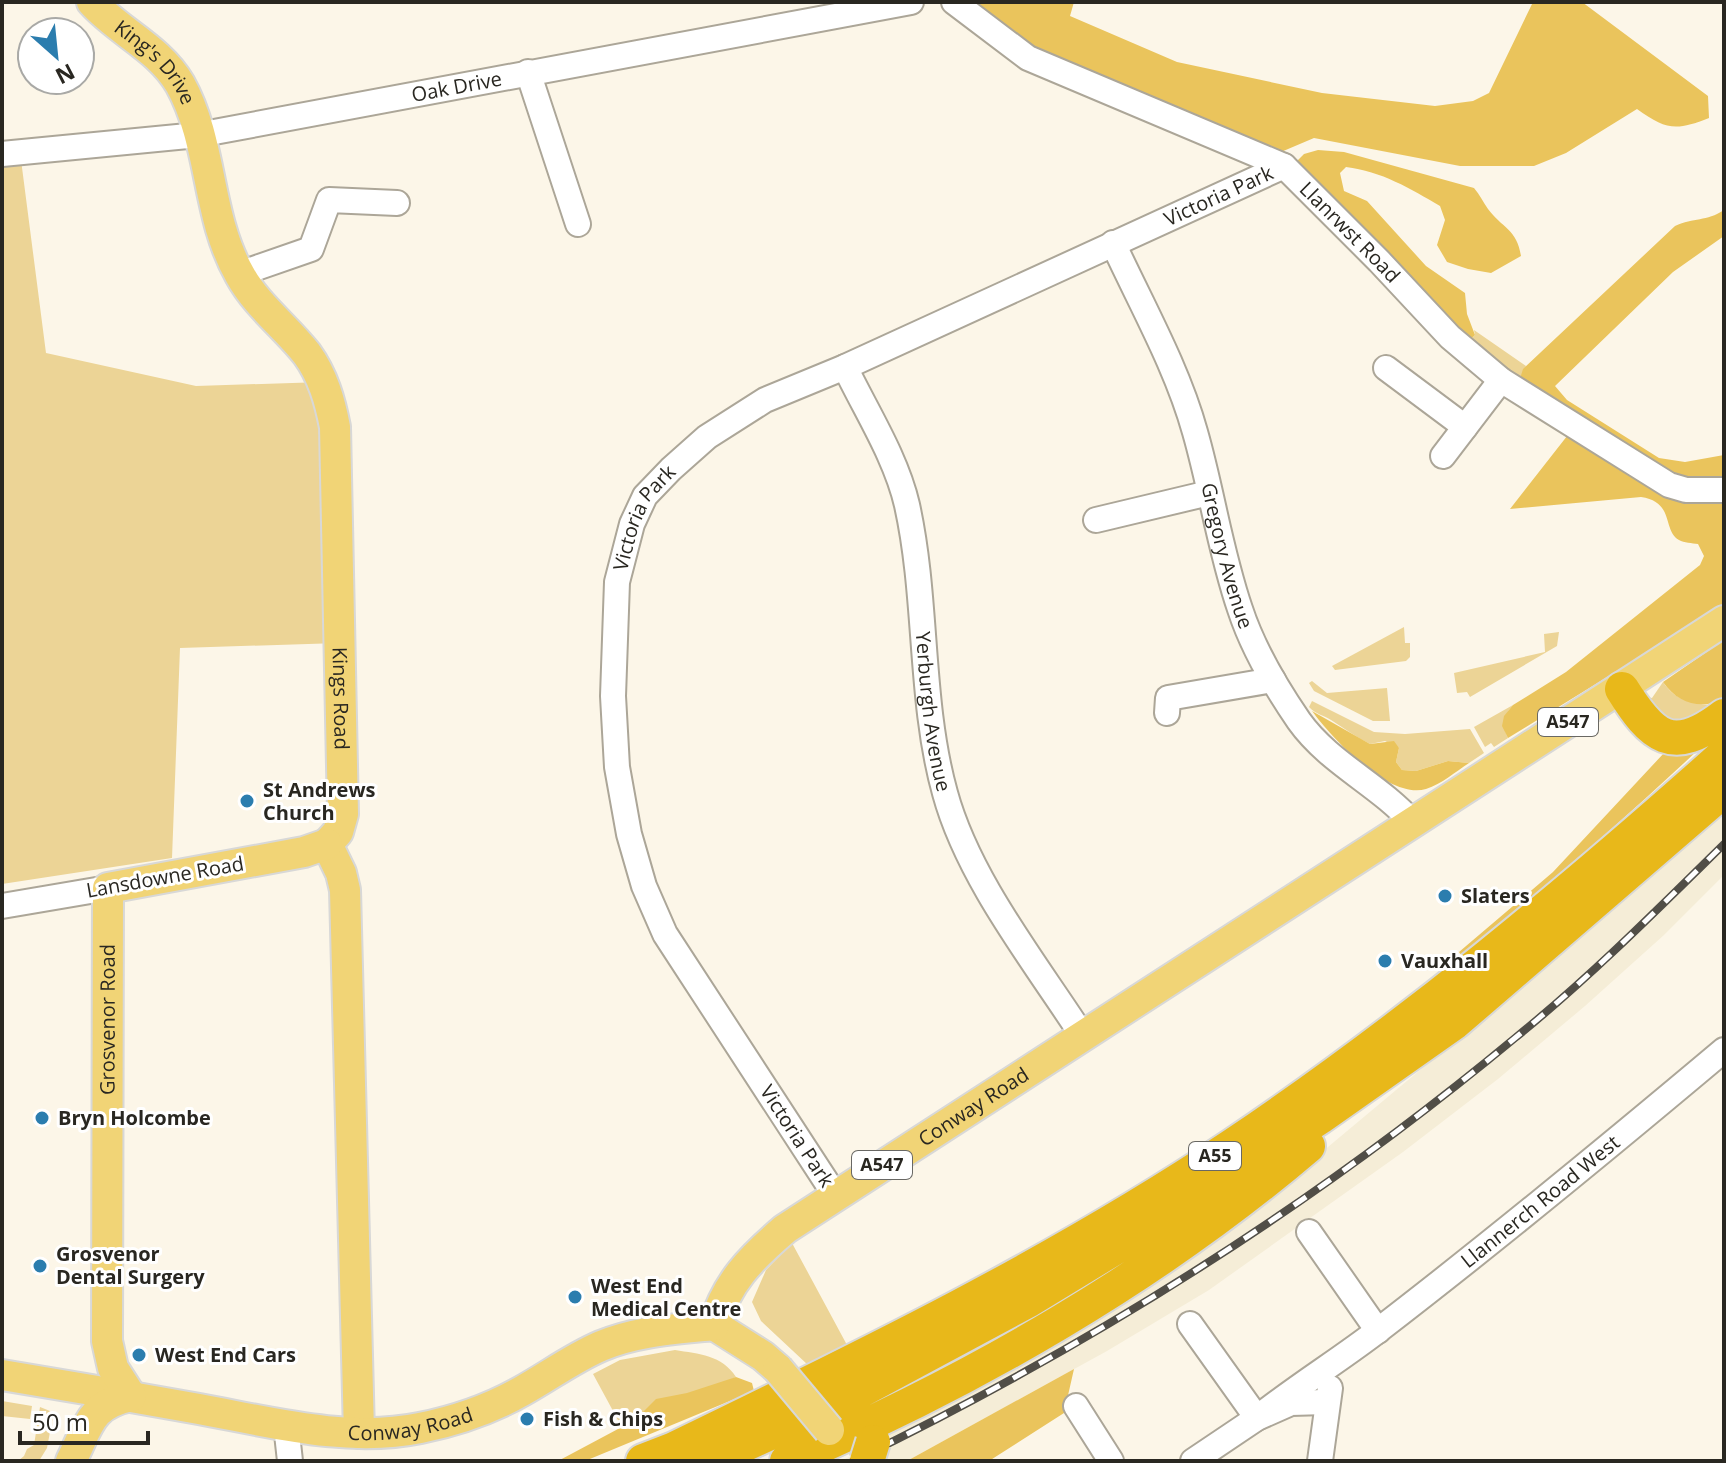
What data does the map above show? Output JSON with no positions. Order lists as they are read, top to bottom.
{
  "streets": {
    "highway": ["A55"],
    "main road": [
      "King's Drive",
      "Kings Road",
      "A547",
      "Lansdowne Road",
      "Grosvenor Road",
      "Conway Road"
    ],
    "street": [
      "Oak Drive",
      "Victoria Park",
      "Llanrwst Road",
      "Gregory Avenue",
      "Yerburgh Avenue",
      "Llannerch Road West"
    ]
  },
  "crossings": [
    ["King's Drive", "Oak Drive"],
    ["King's Drive", "Kings Road"],
    ["Oak Drive", "Kings Road"],
    ["Victoria Park", "Llanrwst Road"],
    ["Victoria Park", "Gregory Avenue"],
    ["Victoria Park", "Yerburgh Avenue"],
    ["Victoria Park", "Conway Road"],
    ["Gregory Avenue", "Conway Road"],
    ["Kings Road", "Lansdowne Road"],
    ["Yerburgh Avenue", "Conway Road"],
    ["Lansdowne Road", "Grosvenor Road"],
    ["Grosvenor Road", "Conway Road"]
  ],
  "places": [
    "St Andrews Church",
    "Slaters",
    "Vauxhall",
    "Bryn Holcombe",
    "Grosvenor Dental Surgery",
    "West End Medical Centre",
    "West End Cars",
    "Fish & Chips"
  ],
  "scale_bar": "50 m",
  "north": "bottom right"
}
